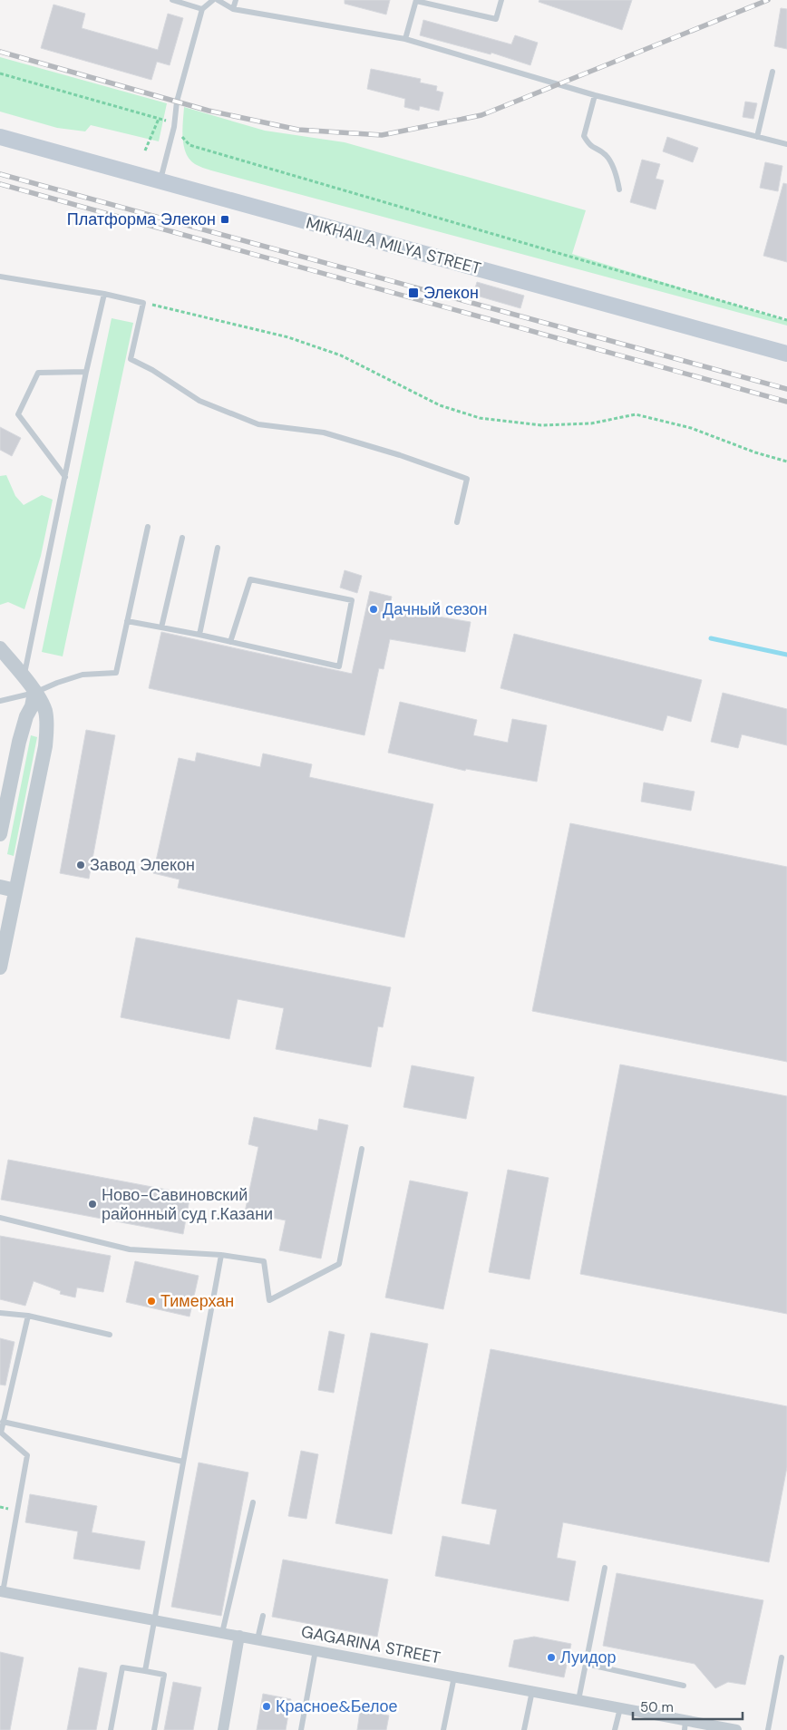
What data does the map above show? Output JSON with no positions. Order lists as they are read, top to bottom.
{
  "streets": {
    "main road": ["MIKHAILA MILYA STREET"],
    "street": ["GAGARINA STREET"]
  },
  "places": {
    "transit": ["Платформа Элекон", "Элекон"],
    "other": [
      "Дачный сезон",
      "Завод Элекон",
      "Ново-Савиновский районный суд г.Казани",
      "Тимерхан",
      "Луидор",
      "Красное&Белое"
    ]
  },
  "scale_bar": "50 m"
}
